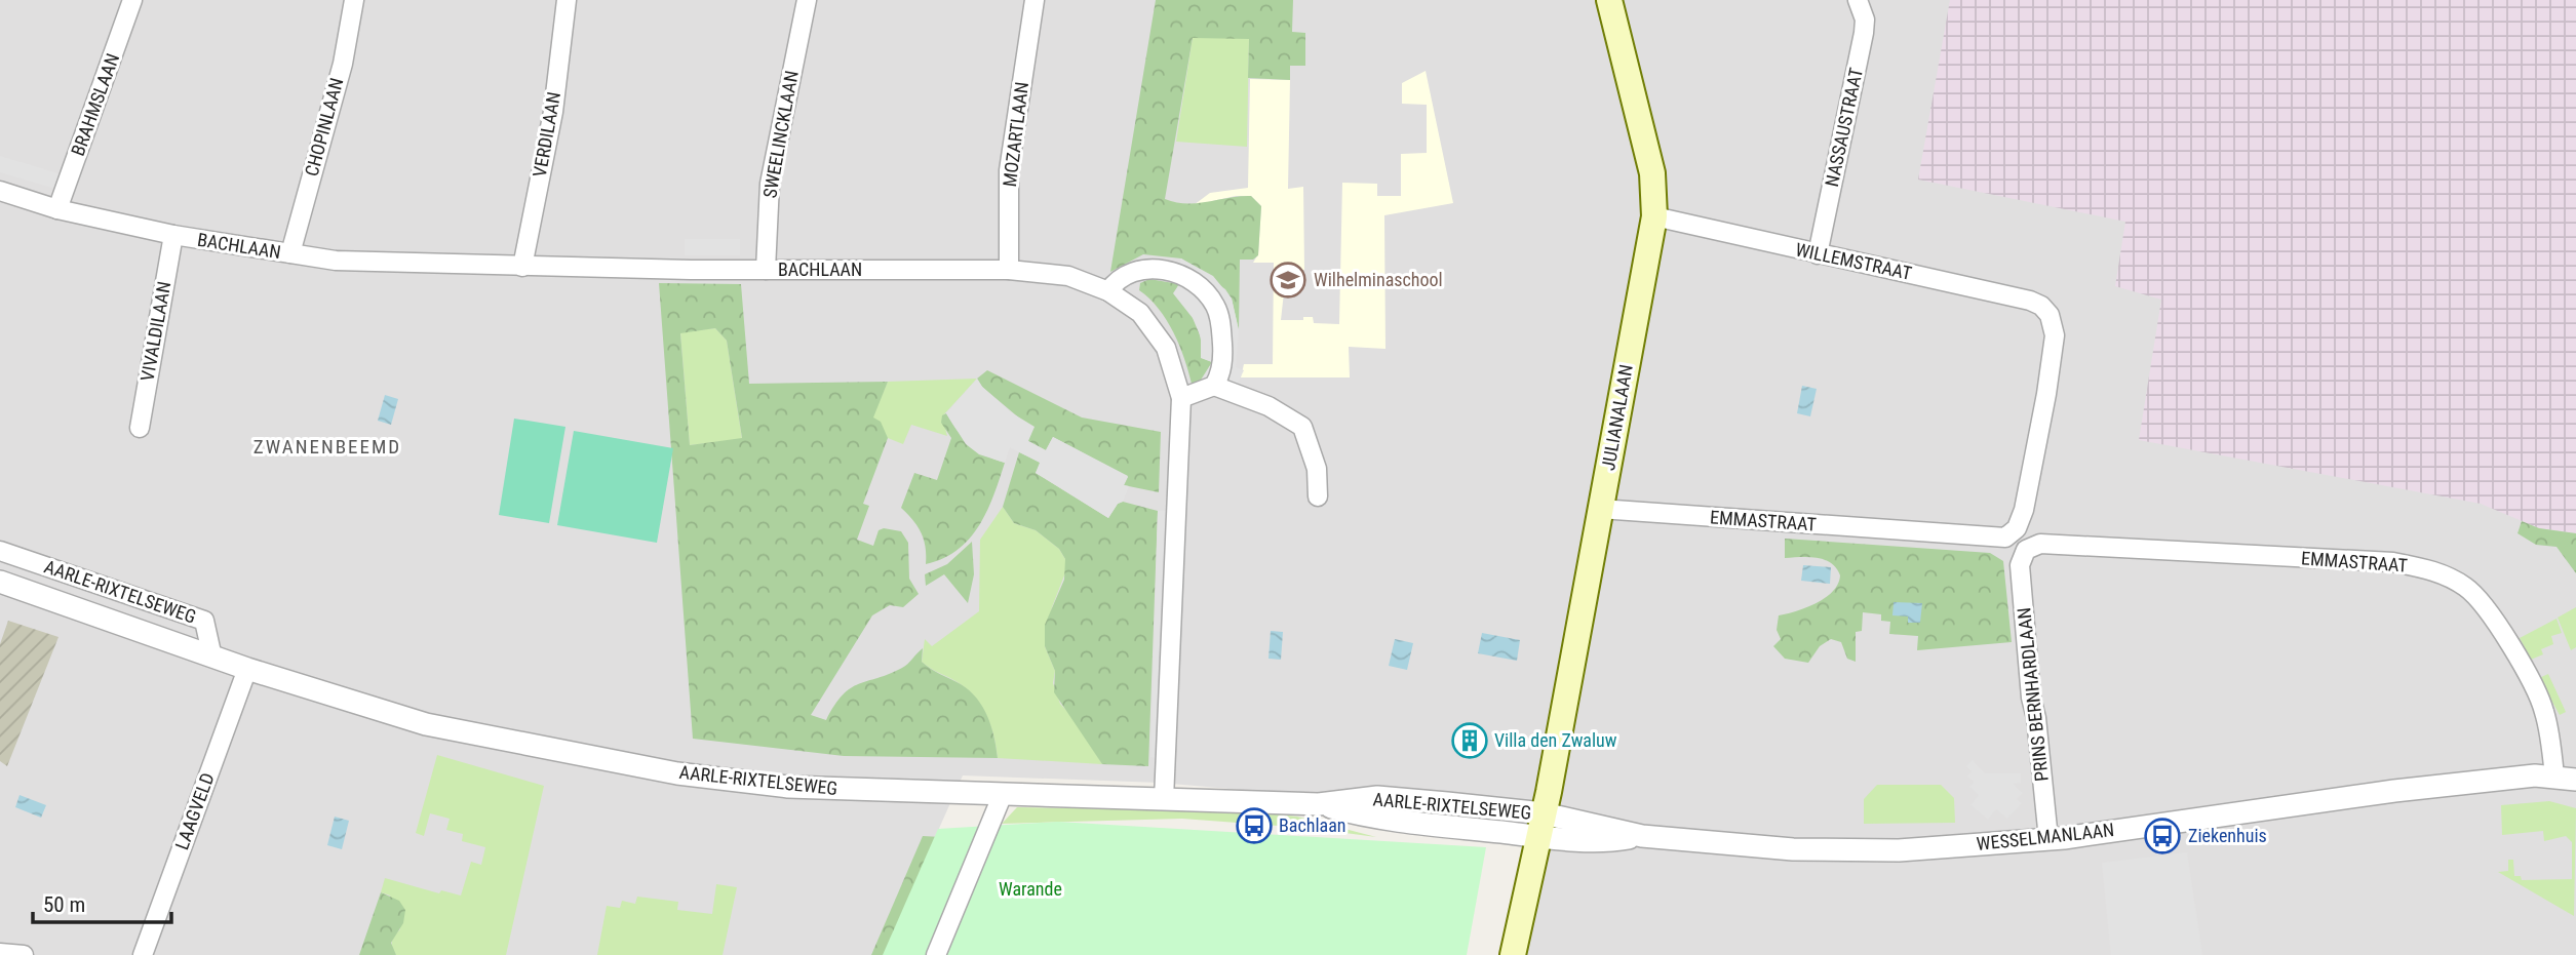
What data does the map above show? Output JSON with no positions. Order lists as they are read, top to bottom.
{
  "streets": {
    "main road": ["JULIANALAAN"],
    "street": [
      "BRAHMSLAAN",
      "CHOPINLAAN",
      "NASSAUSTRAAT",
      "VERDILAAN",
      "SWEELINCKLAAN",
      "MOZARTLAAN",
      "BACHLAAN",
      "WILLEMSTRAAT",
      "VIVALDILAAN",
      "EMMASTRAAT",
      "AARLE-RIXTELSEWEG",
      "PRINS BERNHARDLAAN",
      "LAAGVELD",
      "WESSELMANLAAN"
    ]
  },
  "crossings": [
    ["BRAHMSLAAN", "BACHLAAN"],
    ["CHOPINLAAN", "BACHLAAN"],
    ["NASSAUSTRAAT", "WILLEMSTRAAT"],
    ["VERDILAAN", "BACHLAAN"],
    ["SWEELINCKLAAN", "BACHLAAN"],
    ["MOZARTLAAN", "BACHLAAN"],
    ["BACHLAAN", "VIVALDILAAN"],
    ["BACHLAAN", "AARLE-RIXTELSEWEG"],
    ["WILLEMSTRAAT", "JULIANALAAN"],
    ["WILLEMSTRAAT", "EMMASTRAAT"],
    ["JULIANALAAN", "EMMASTRAAT"],
    ["JULIANALAAN", "AARLE-RIXTELSEWEG"],
    ["JULIANALAAN", "WESSELMANLAAN"],
    ["EMMASTRAAT", "PRINS BERNHARDLAAN"],
    ["EMMASTRAAT", "WESSELMANLAAN"],
    ["AARLE-RIXTELSEWEG", "LAAGVELD"],
    ["AARLE-RIXTELSEWEG", "WESSELMANLAAN"],
    ["PRINS BERNHARDLAAN", "WESSELMANLAAN"]
  ],
  "districts": ["ZWANENBEEMD"],
  "parks": ["Warande"],
  "places": {
    "school or university": ["Wilhelminaschool"],
    "building": ["Villa den Zwaluw"],
    "bus stop": ["Bachlaan", "Ziekenhuis"]
  },
  "scale_bar": "50 m"
}
